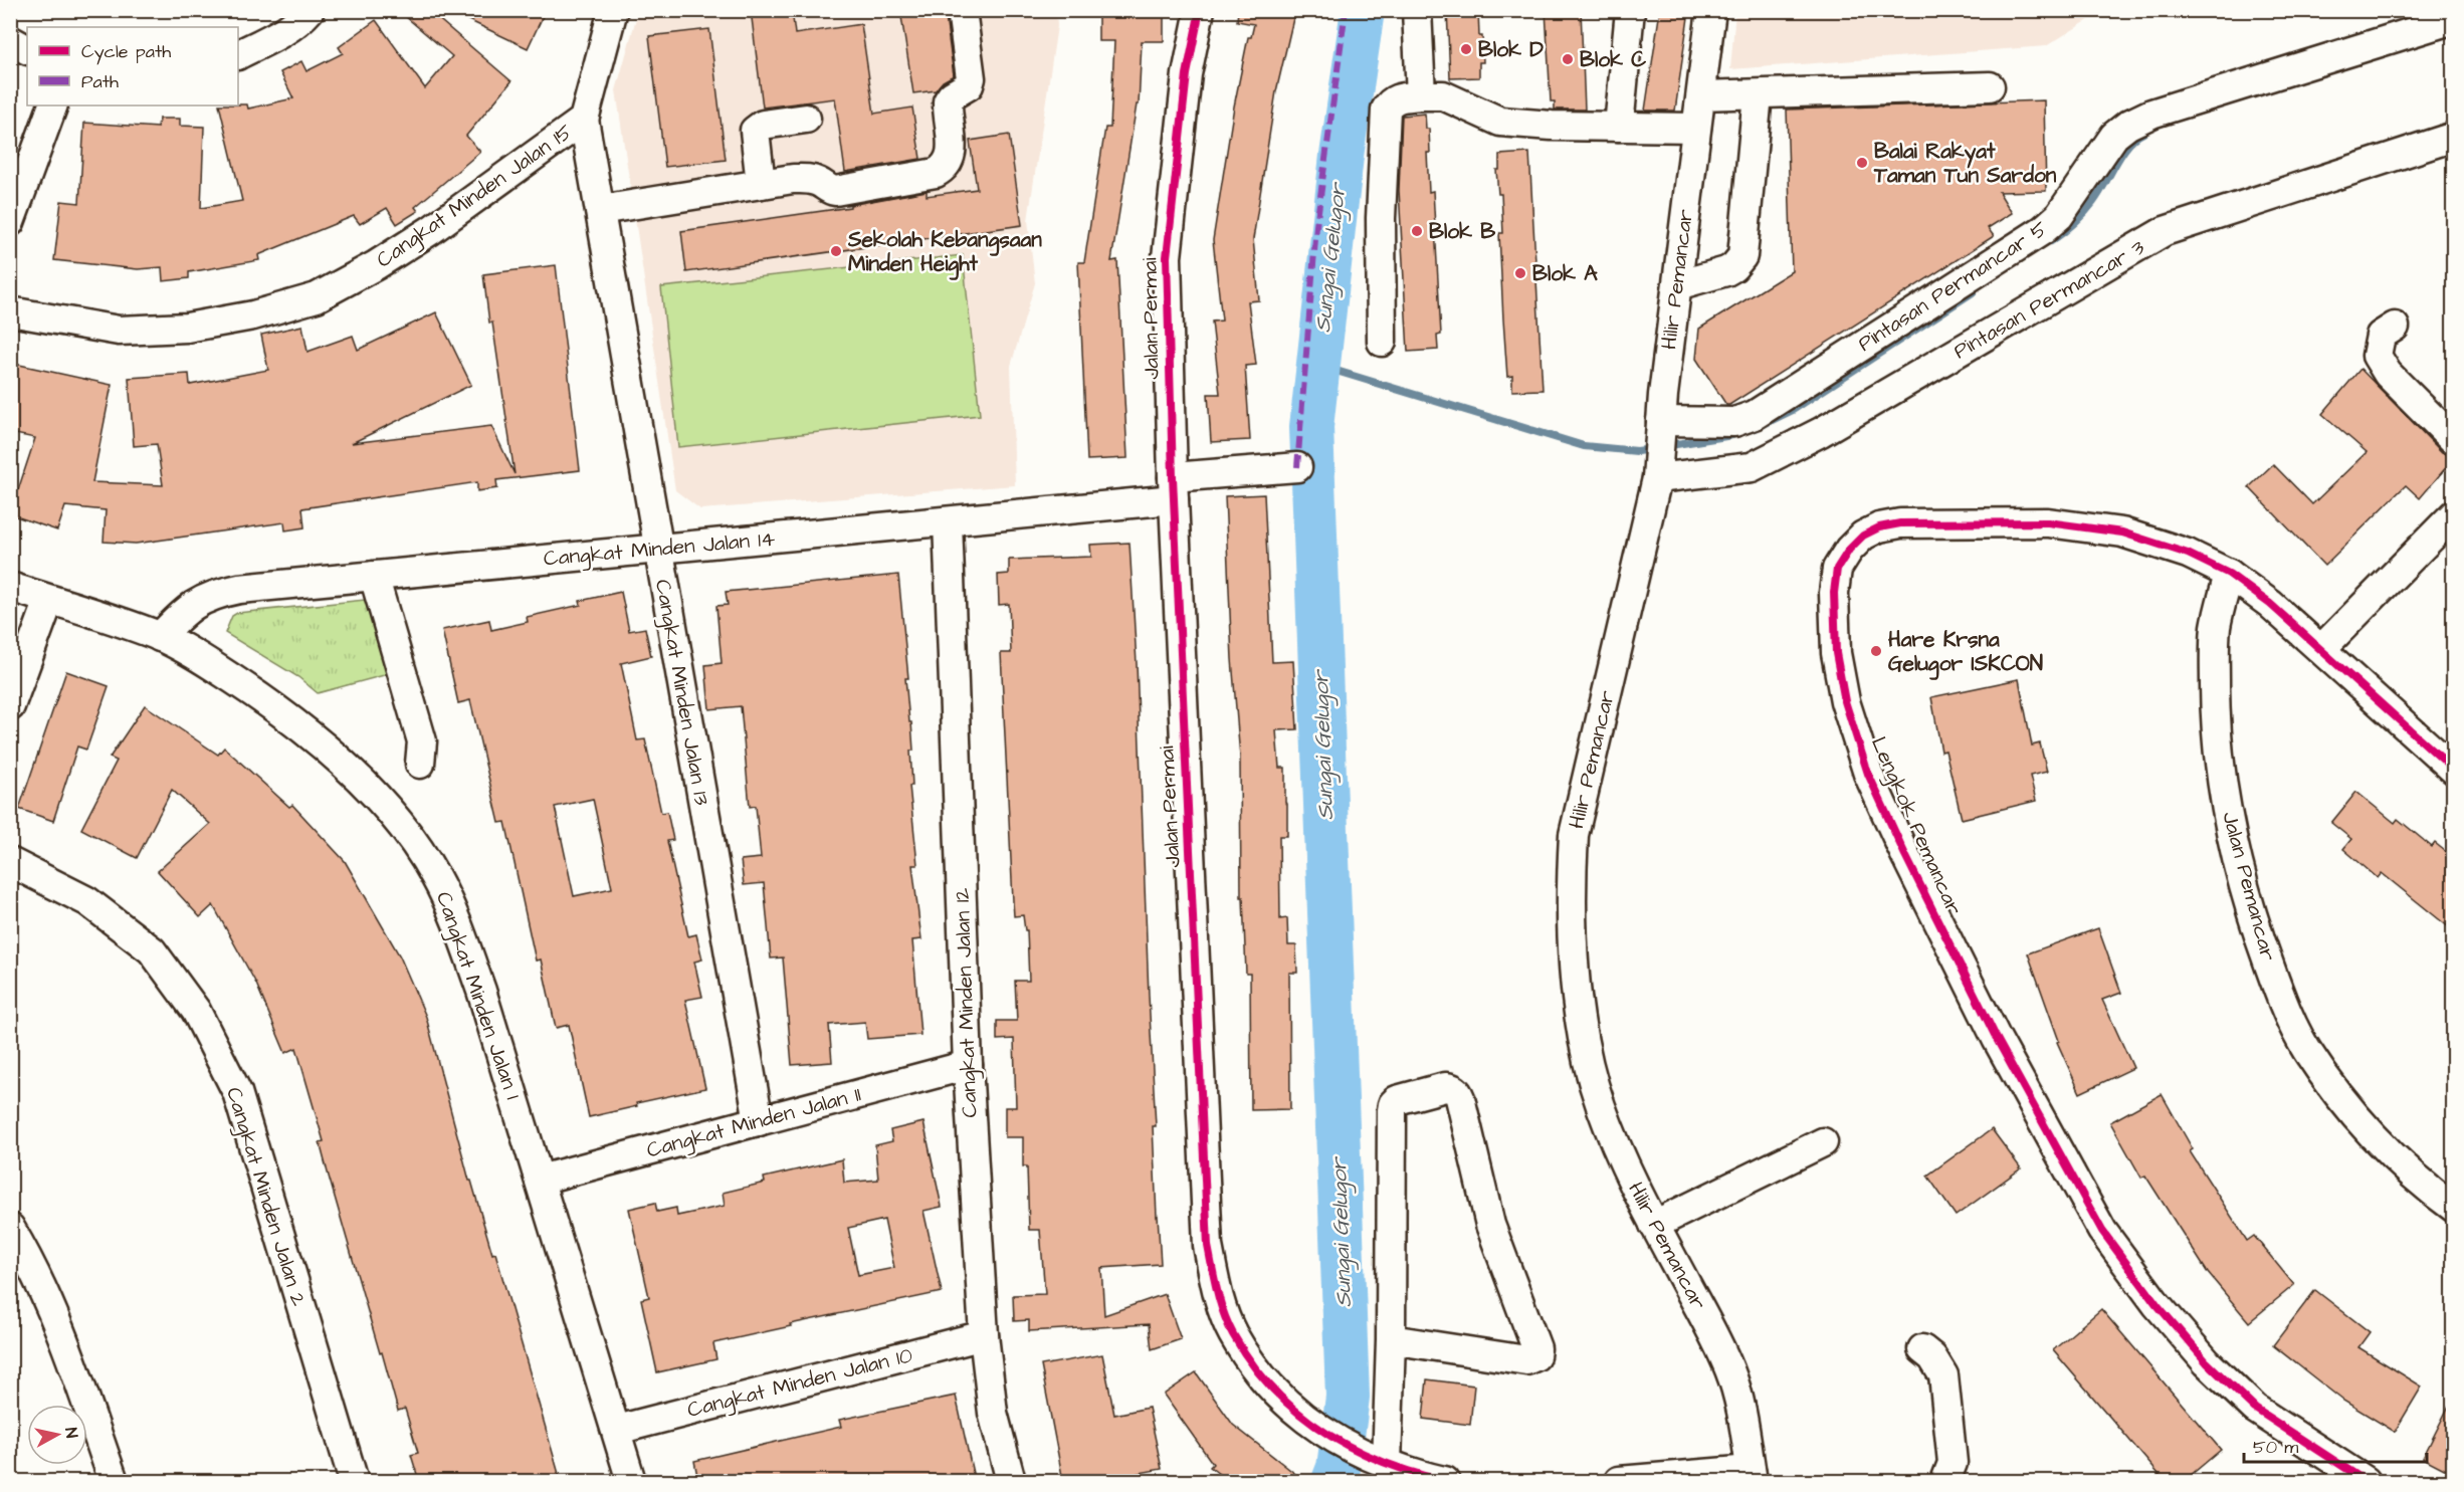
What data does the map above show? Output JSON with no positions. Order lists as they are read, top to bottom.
{
  "streets": {
    "street": [
      "Cangkat Minden Jalan 15",
      "Hilir Pemancar",
      "Pintasan Permancar 5",
      "Pintasan Permancar 3",
      "Jalan Permai",
      "Cangkat Minden Jalan 14",
      "Cangkat Minden Jalan 13",
      "Lengkok Pemancar",
      "Jalan Pemancar",
      "Cangkat Minden Jalan 1",
      "Cangkat Minden Jalan 12",
      "Cangkat Minden Jalan 11",
      "Cangkat Minden Jalan 2",
      "Cangkat Minden Jalan 10"
    ]
  },
  "crossings": [
    ["Cangkat Minden Jalan 15", "Cangkat Minden Jalan 13"],
    ["Hilir Pemancar", "Pintasan Permancar 5"],
    ["Hilir Pemancar", "Pintasan Permancar 3"],
    ["Pintasan Permancar 5", "Pintasan Permancar 3"],
    ["Jalan Permai", "Cangkat Minden Jalan 14"],
    ["Cangkat Minden Jalan 14", "Cangkat Minden Jalan 13"],
    ["Cangkat Minden Jalan 14", "Cangkat Minden Jalan 1"],
    ["Cangkat Minden Jalan 14", "Cangkat Minden Jalan 12"],
    ["Cangkat Minden Jalan 13", "Cangkat Minden Jalan 11"],
    ["Lengkok Pemancar", "Jalan Pemancar"],
    ["Cangkat Minden Jalan 1", "Cangkat Minden Jalan 11"],
    ["Cangkat Minden Jalan 1", "Cangkat Minden Jalan 10"],
    ["Cangkat Minden Jalan 12", "Cangkat Minden Jalan 11"],
    ["Cangkat Minden Jalan 12", "Cangkat Minden Jalan 10"]
  ],
  "water": ["Sungai Gelugor"],
  "places": [
    "Blok D",
    "Blok C",
    "Balai Rakyat Taman Tun Sardon",
    "Blok B",
    "Sekolah Kebangsaan Minden Height",
    "Blok A",
    "Hare Krsna Gelugor ISKCON"
  ],
  "legend": ["Cycle path", "Path"],
  "scale_bar": "50 m",
  "north": "right"
}
